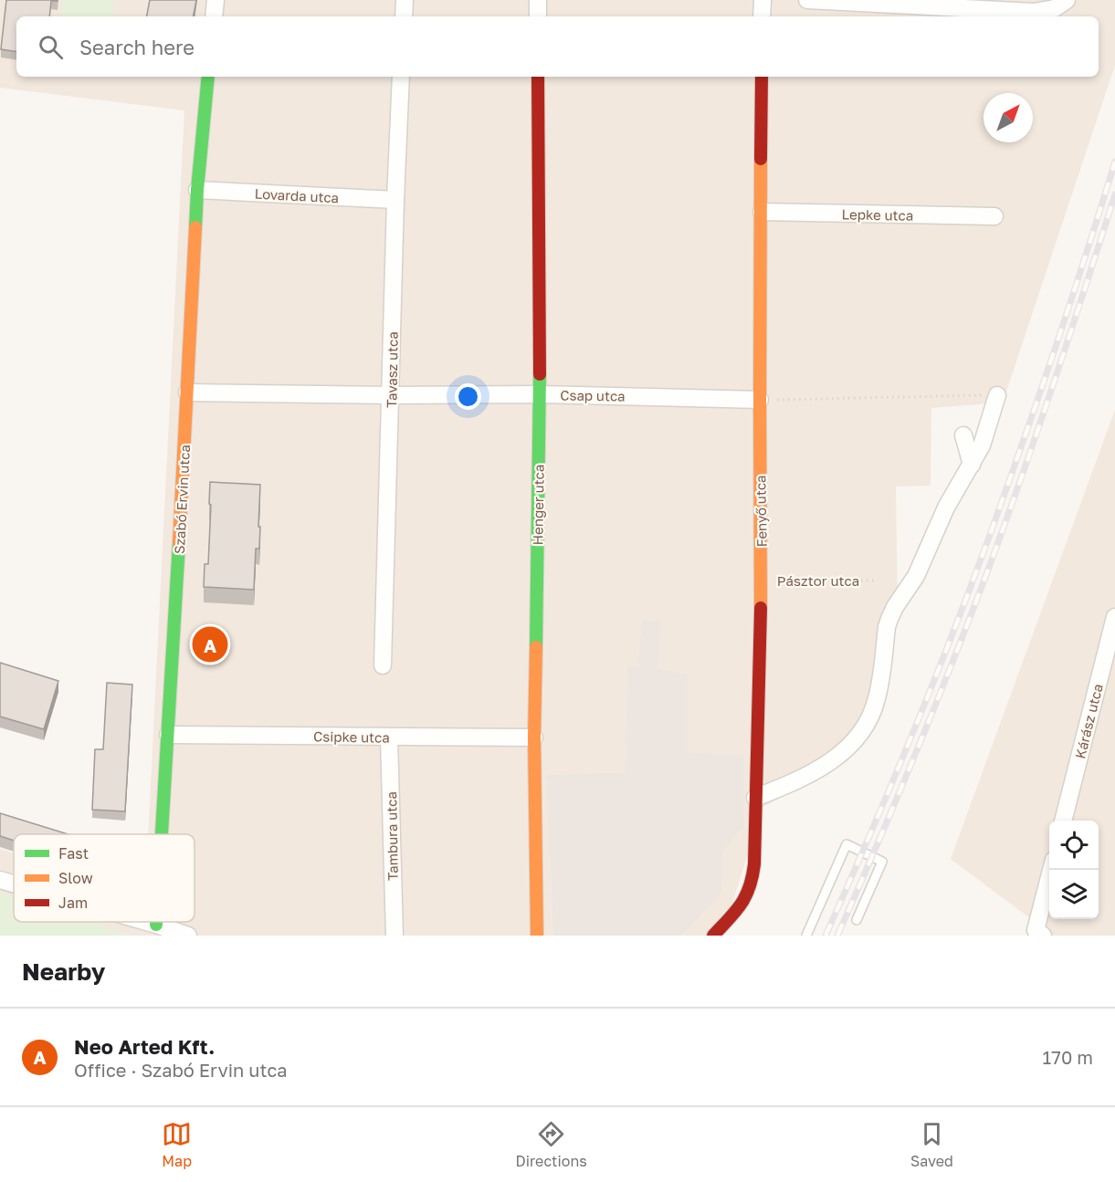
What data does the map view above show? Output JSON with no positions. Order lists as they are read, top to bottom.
{
  "streets": {
    "street": [
      "Lovarda utca",
      "Lepke utca",
      "Tavasz utca",
      "Csap utca",
      "Szabó Ervin utca",
      "Henger utca",
      "Fenyő utca",
      "Kárász utca",
      "Csipke utca",
      "Tambura utca"
    ],
    "path": ["Pásztor utca"]
  },
  "crossings": [
    ["Lovarda utca", "Tavasz utca"],
    ["Lovarda utca", "Szabó Ervin utca"],
    ["Lepke utca", "Fenyő utca"],
    ["Tavasz utca", "Csap utca"],
    ["Csap utca", "Szabó Ervin utca"],
    ["Csap utca", "Henger utca"],
    ["Csap utca", "Fenyő utca"],
    ["Szabó Ervin utca", "Csipke utca"],
    ["Henger utca", "Csipke utca"],
    ["Fenyő utca", "Pásztor utca"],
    ["Csipke utca", "Tambura utca"]
  ],
  "legend": ["Fast", "Slow", "Jam"],
  "north": "top right",
  "page": {
    "search": "Search here",
    "pins": "A",
    "heading": "Nearby",
    "list": [
      {
        "mark": "A",
        "name": "Neo Arted Kft.",
        "note": "Office · Szabó Ervin utca",
        "value": "170 m"
      }
    ],
    "nav": ["Map", "Directions", "Saved"]
  }
}
